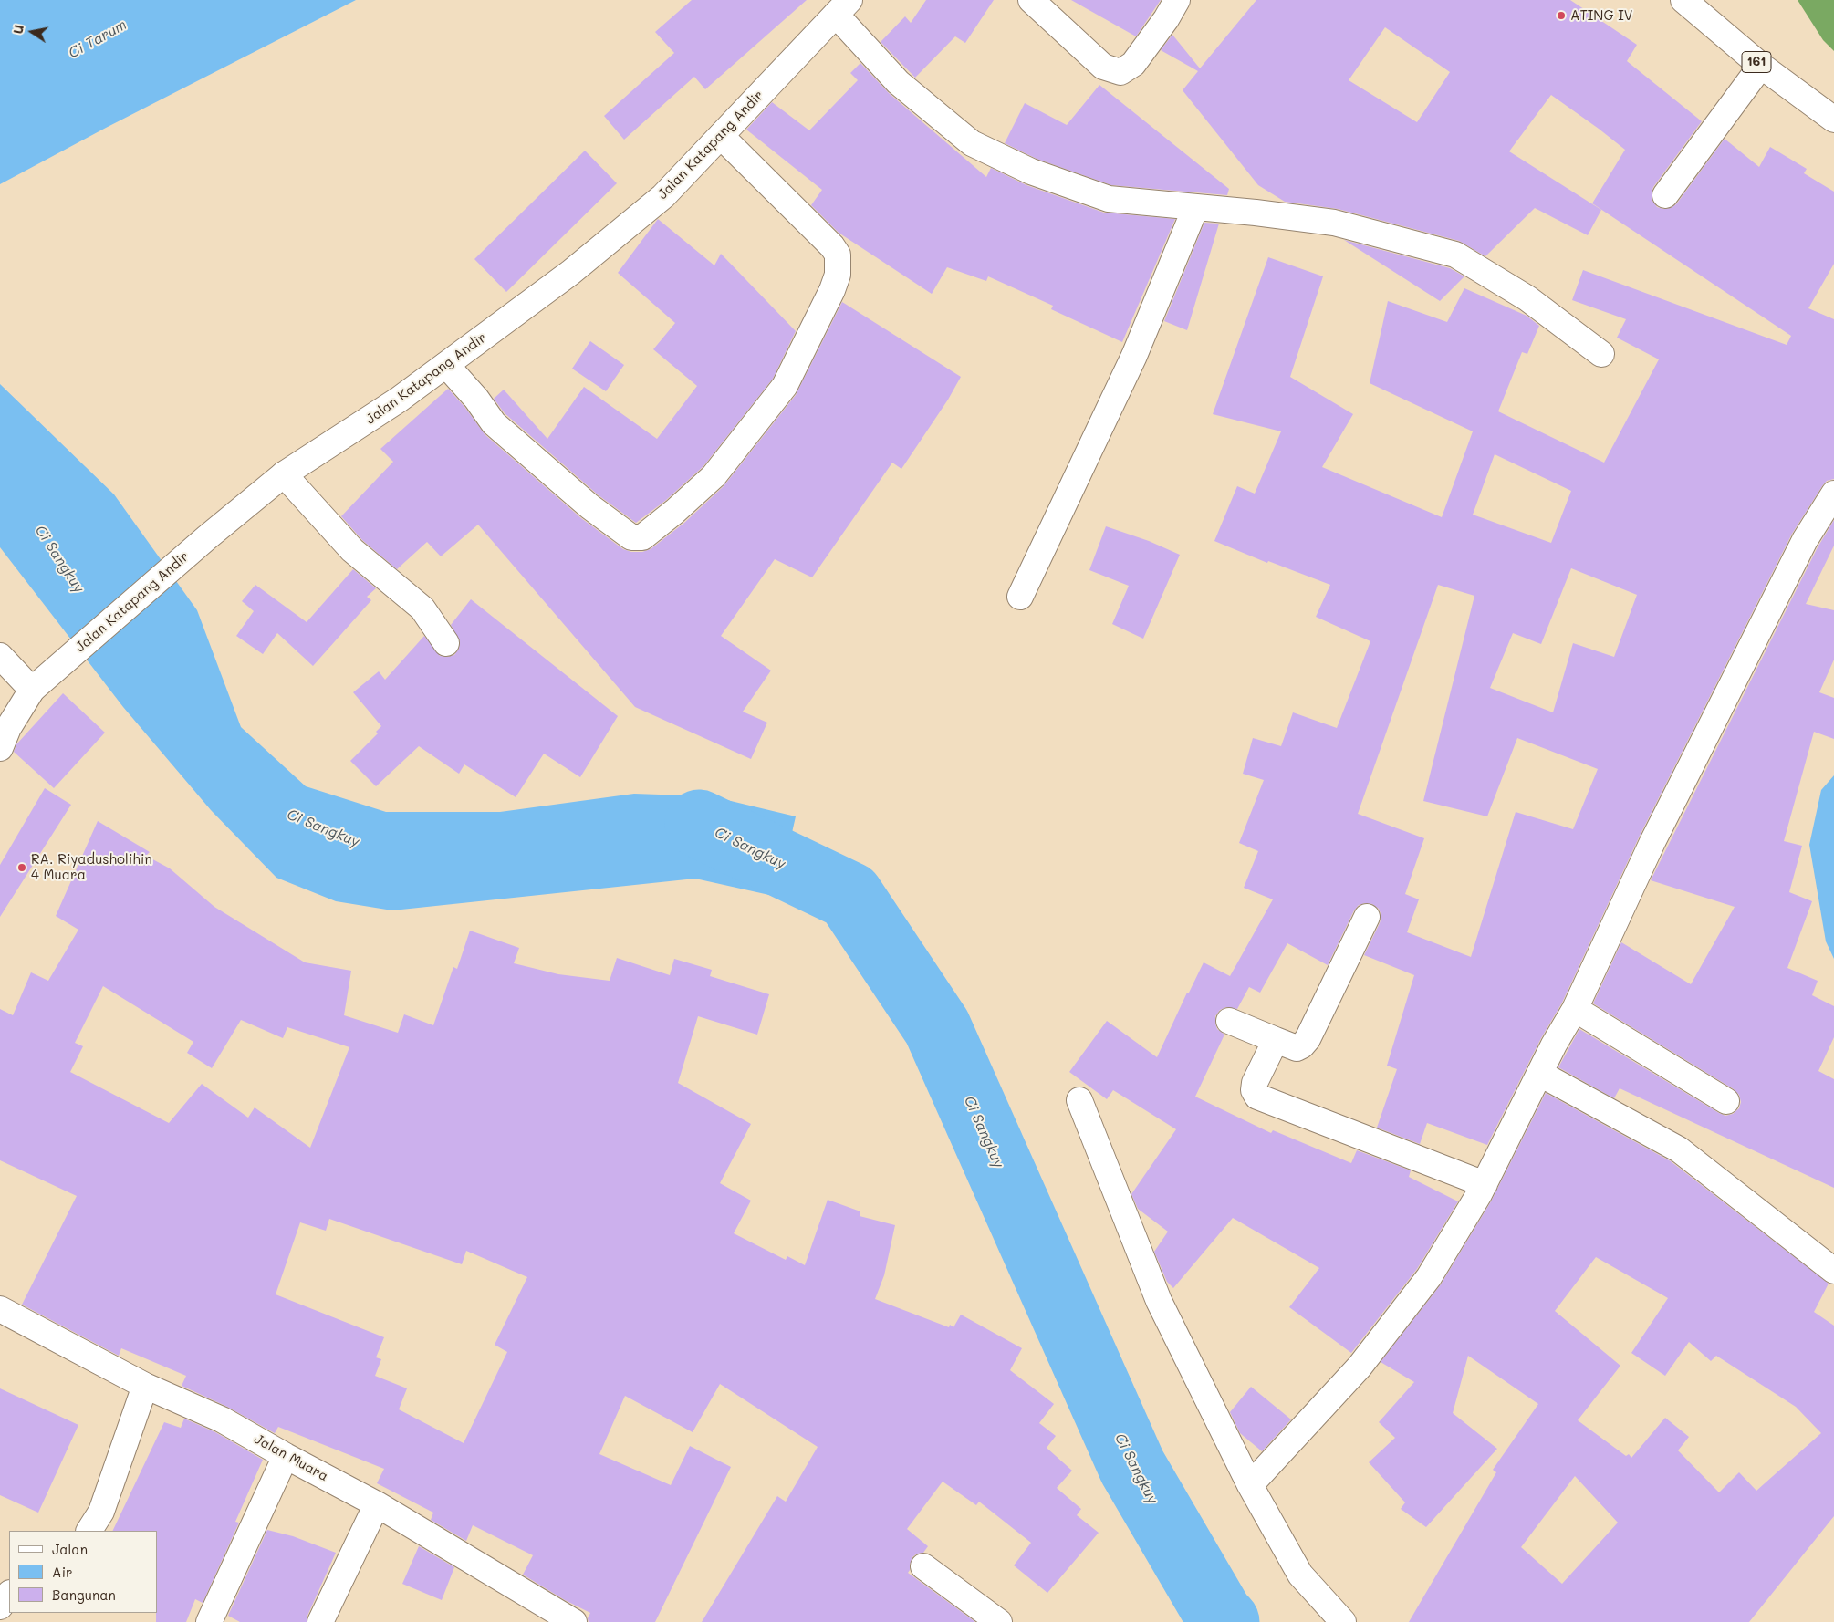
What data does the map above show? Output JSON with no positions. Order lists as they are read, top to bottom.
{
  "streets": {
    "street": ["161", "Jalan Katapang Andir", "Jalan Muara"]
  },
  "water": ["Ci Tarum", "Ci Sangkuy"],
  "places": ["ATING IV", "RA. Riyadusholihin 4 Muara"],
  "legend": ["Jalan", "Air", "Bangunan"],
  "north": "left"
}
